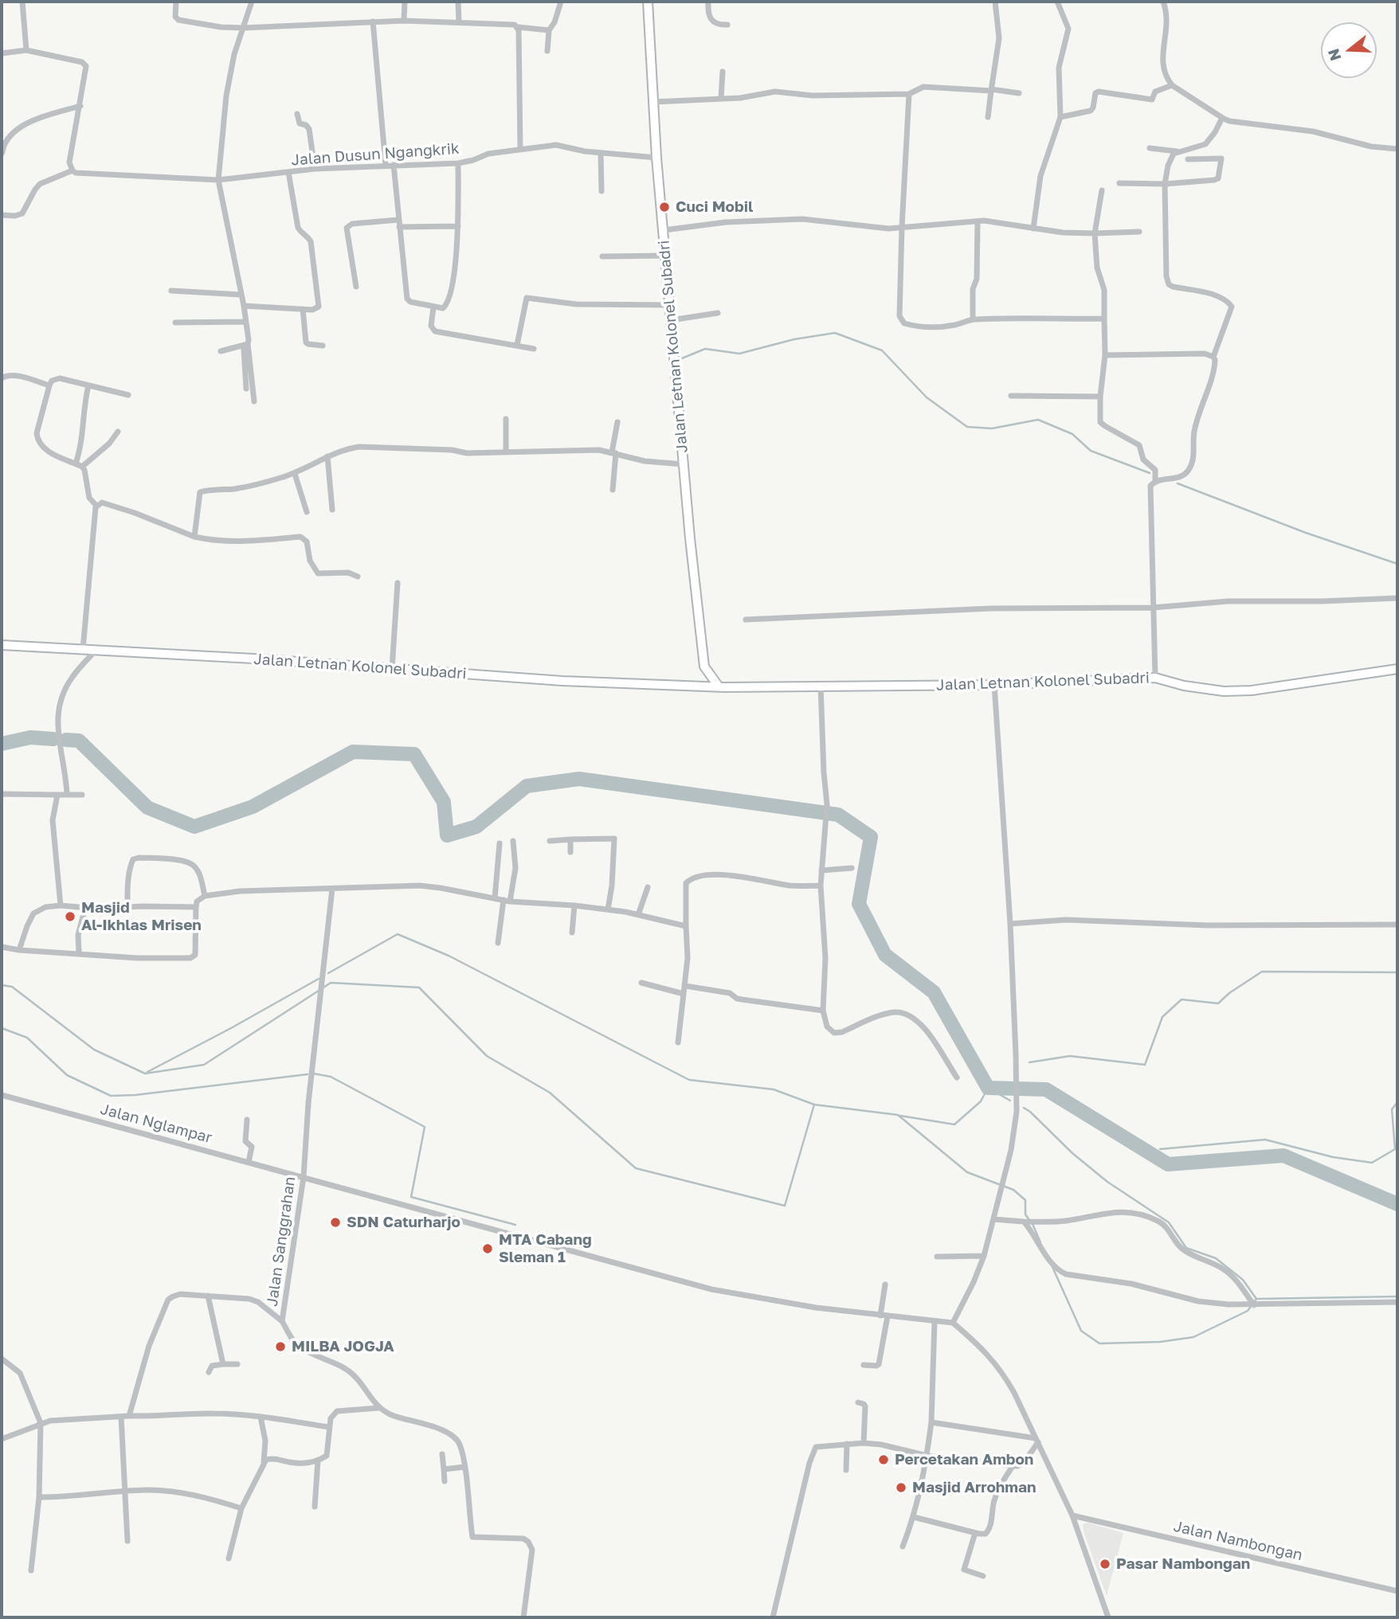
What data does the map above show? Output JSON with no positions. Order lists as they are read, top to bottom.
{
  "streets": {
    "main road": ["Jalan Letnan Kolonel Subadri"],
    "street": [
      "Jalan Dusun Ngangkrik",
      "Jalan Nglampar",
      "Jalan Sanggrahan",
      "Jalan Nambongan"
    ]
  },
  "crossings": [
    ["Jalan Dusun Ngangkrik", "Jalan Letnan Kolonel Subadri"],
    ["Jalan Nglampar", "Jalan Sanggrahan"]
  ],
  "places": [
    "Cuci Mobil",
    "Masjid Al-Ikhlas Mrisen",
    "SDN Caturharjo",
    "MTA Cabang Sleman 1",
    "MILBA JOGJA",
    "Percetakan Ambon",
    "Masjid Arrohman",
    "Pasar Nambongan"
  ],
  "north": "left"
}
